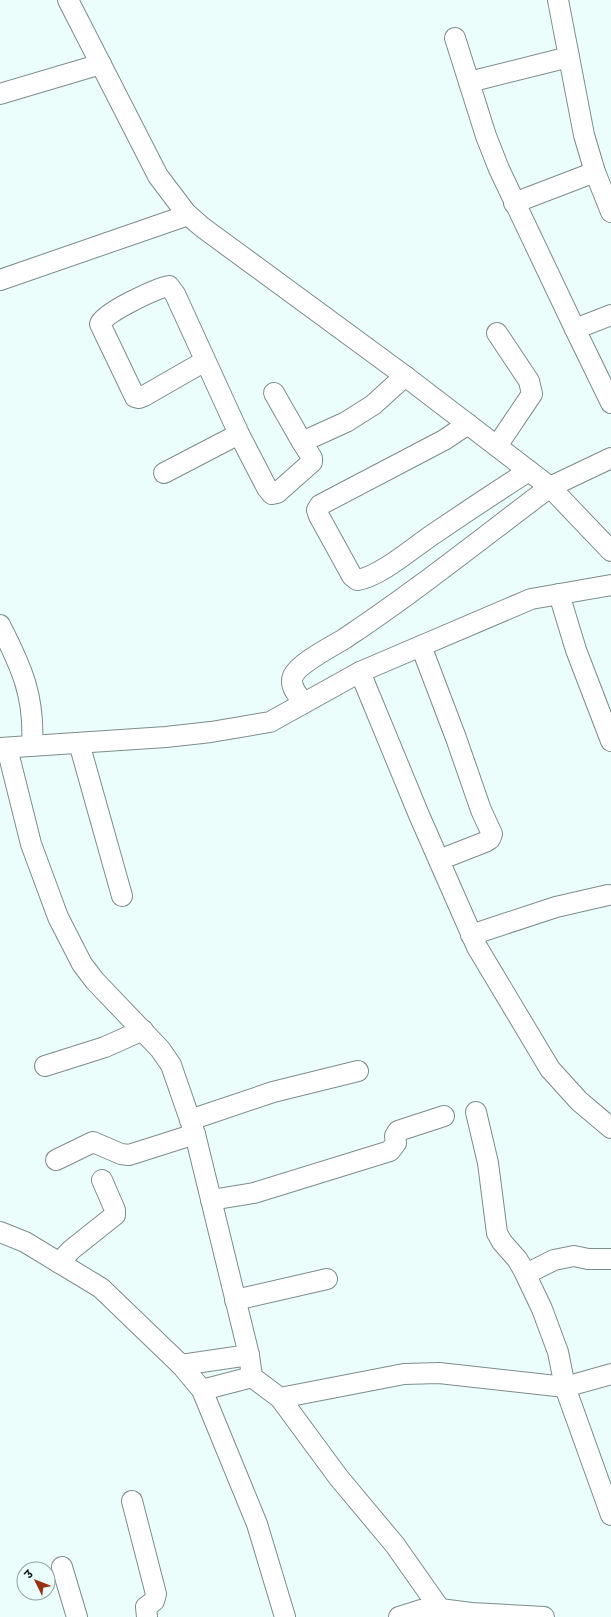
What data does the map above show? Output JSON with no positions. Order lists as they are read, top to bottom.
{
  "north": "top left"
}
